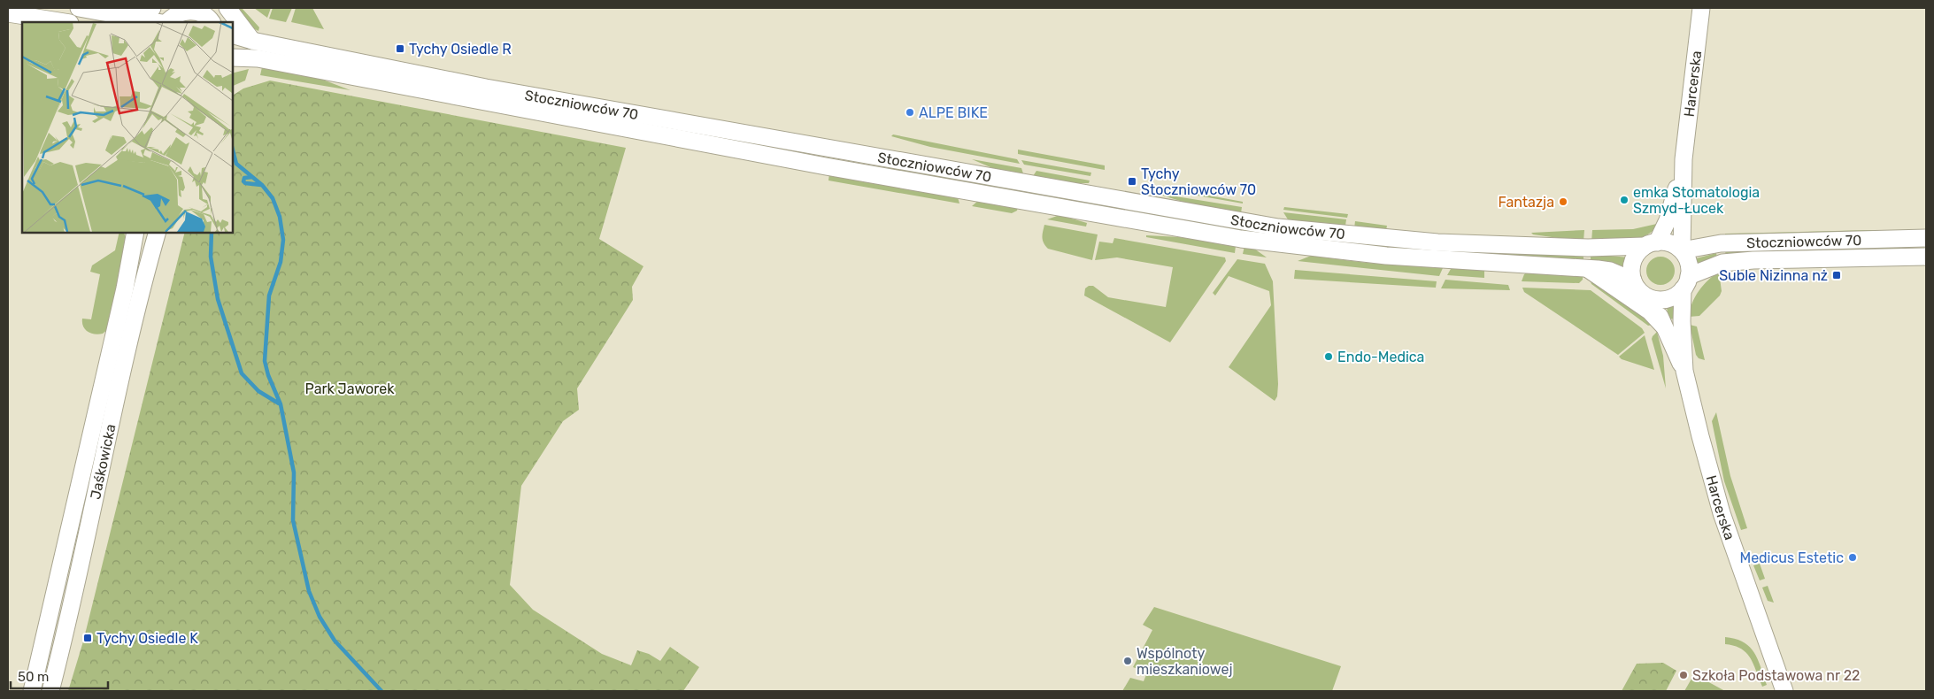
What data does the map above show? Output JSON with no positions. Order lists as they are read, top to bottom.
{
  "streets": {
    "street": ["Harcerska", "Stoczniowców 70", "Jaśkowicka"]
  },
  "crossings": [
    ["Harcerska", "Stoczniowców 70"]
  ],
  "parks": ["Park Jaworek"],
  "places": {
    "transit": [
      "Tychy Osiedle R",
      "Tychy Stoczniowców 70",
      "Suble Nizinna nż",
      "Tychy Osiedle K"
    ],
    "other": [
      "ALPE BIKE",
      "emka Stomatologia Szmyd-Łucek",
      "Fantazja",
      "Endo-Medica",
      "Medicus Estetic",
      "Wspólnoty mieszkaniowej",
      "Szkoła Podstawowa nr 22"
    ]
  },
  "scale_bar": "50 m"
}
